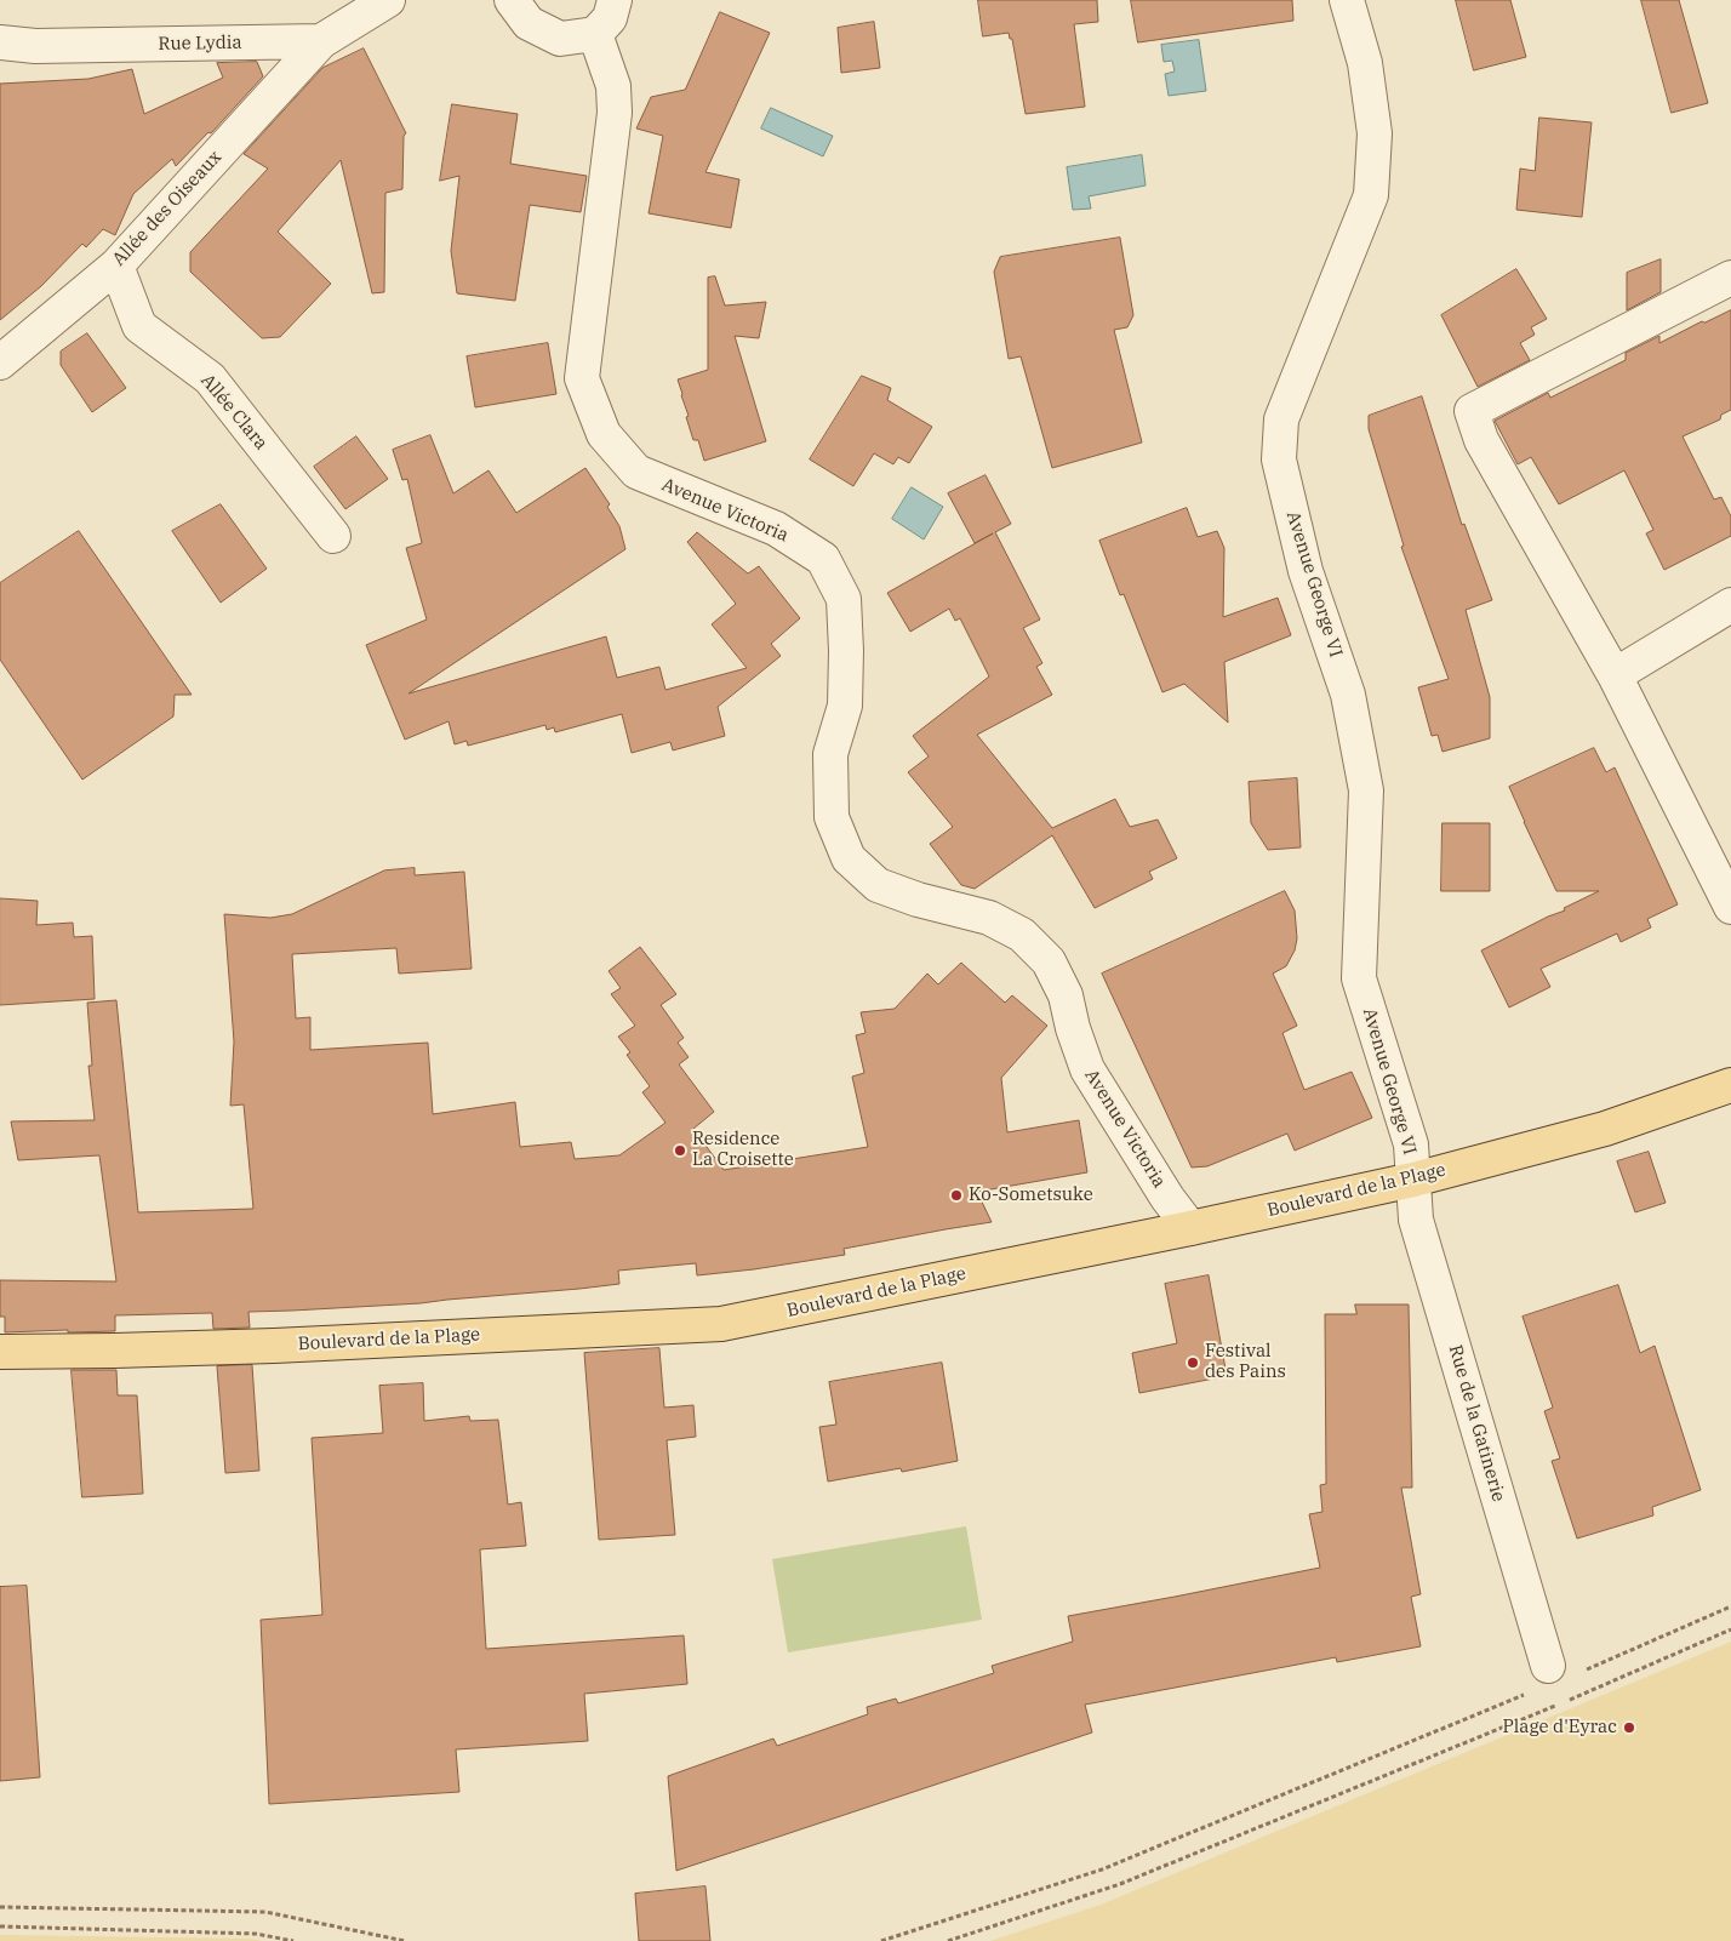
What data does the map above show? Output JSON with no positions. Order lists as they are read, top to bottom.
{
  "streets": {
    "main road": ["Boulevard de la Plage"],
    "street": [
      "Rue Lydia",
      "Allée des Oiseaux",
      "Allée Clara",
      "Avenue Victoria",
      "Avenue George VI",
      "Rue de la Gatinerie"
    ]
  },
  "crossings": [
    ["Rue Lydia", "Allée des Oiseaux"],
    ["Allée des Oiseaux", "Allée Clara"],
    ["Avenue Victoria", "Boulevard de la Plage"],
    ["Avenue George VI", "Boulevard de la Plage"],
    ["Avenue George VI", "Rue de la Gatinerie"],
    ["Boulevard de la Plage", "Rue de la Gatinerie"]
  ],
  "places": [
    "Residence La Croisette",
    "Ko-Sometsuke",
    "Festival des Pains",
    "Plage d'Eyrac"
  ]
}
